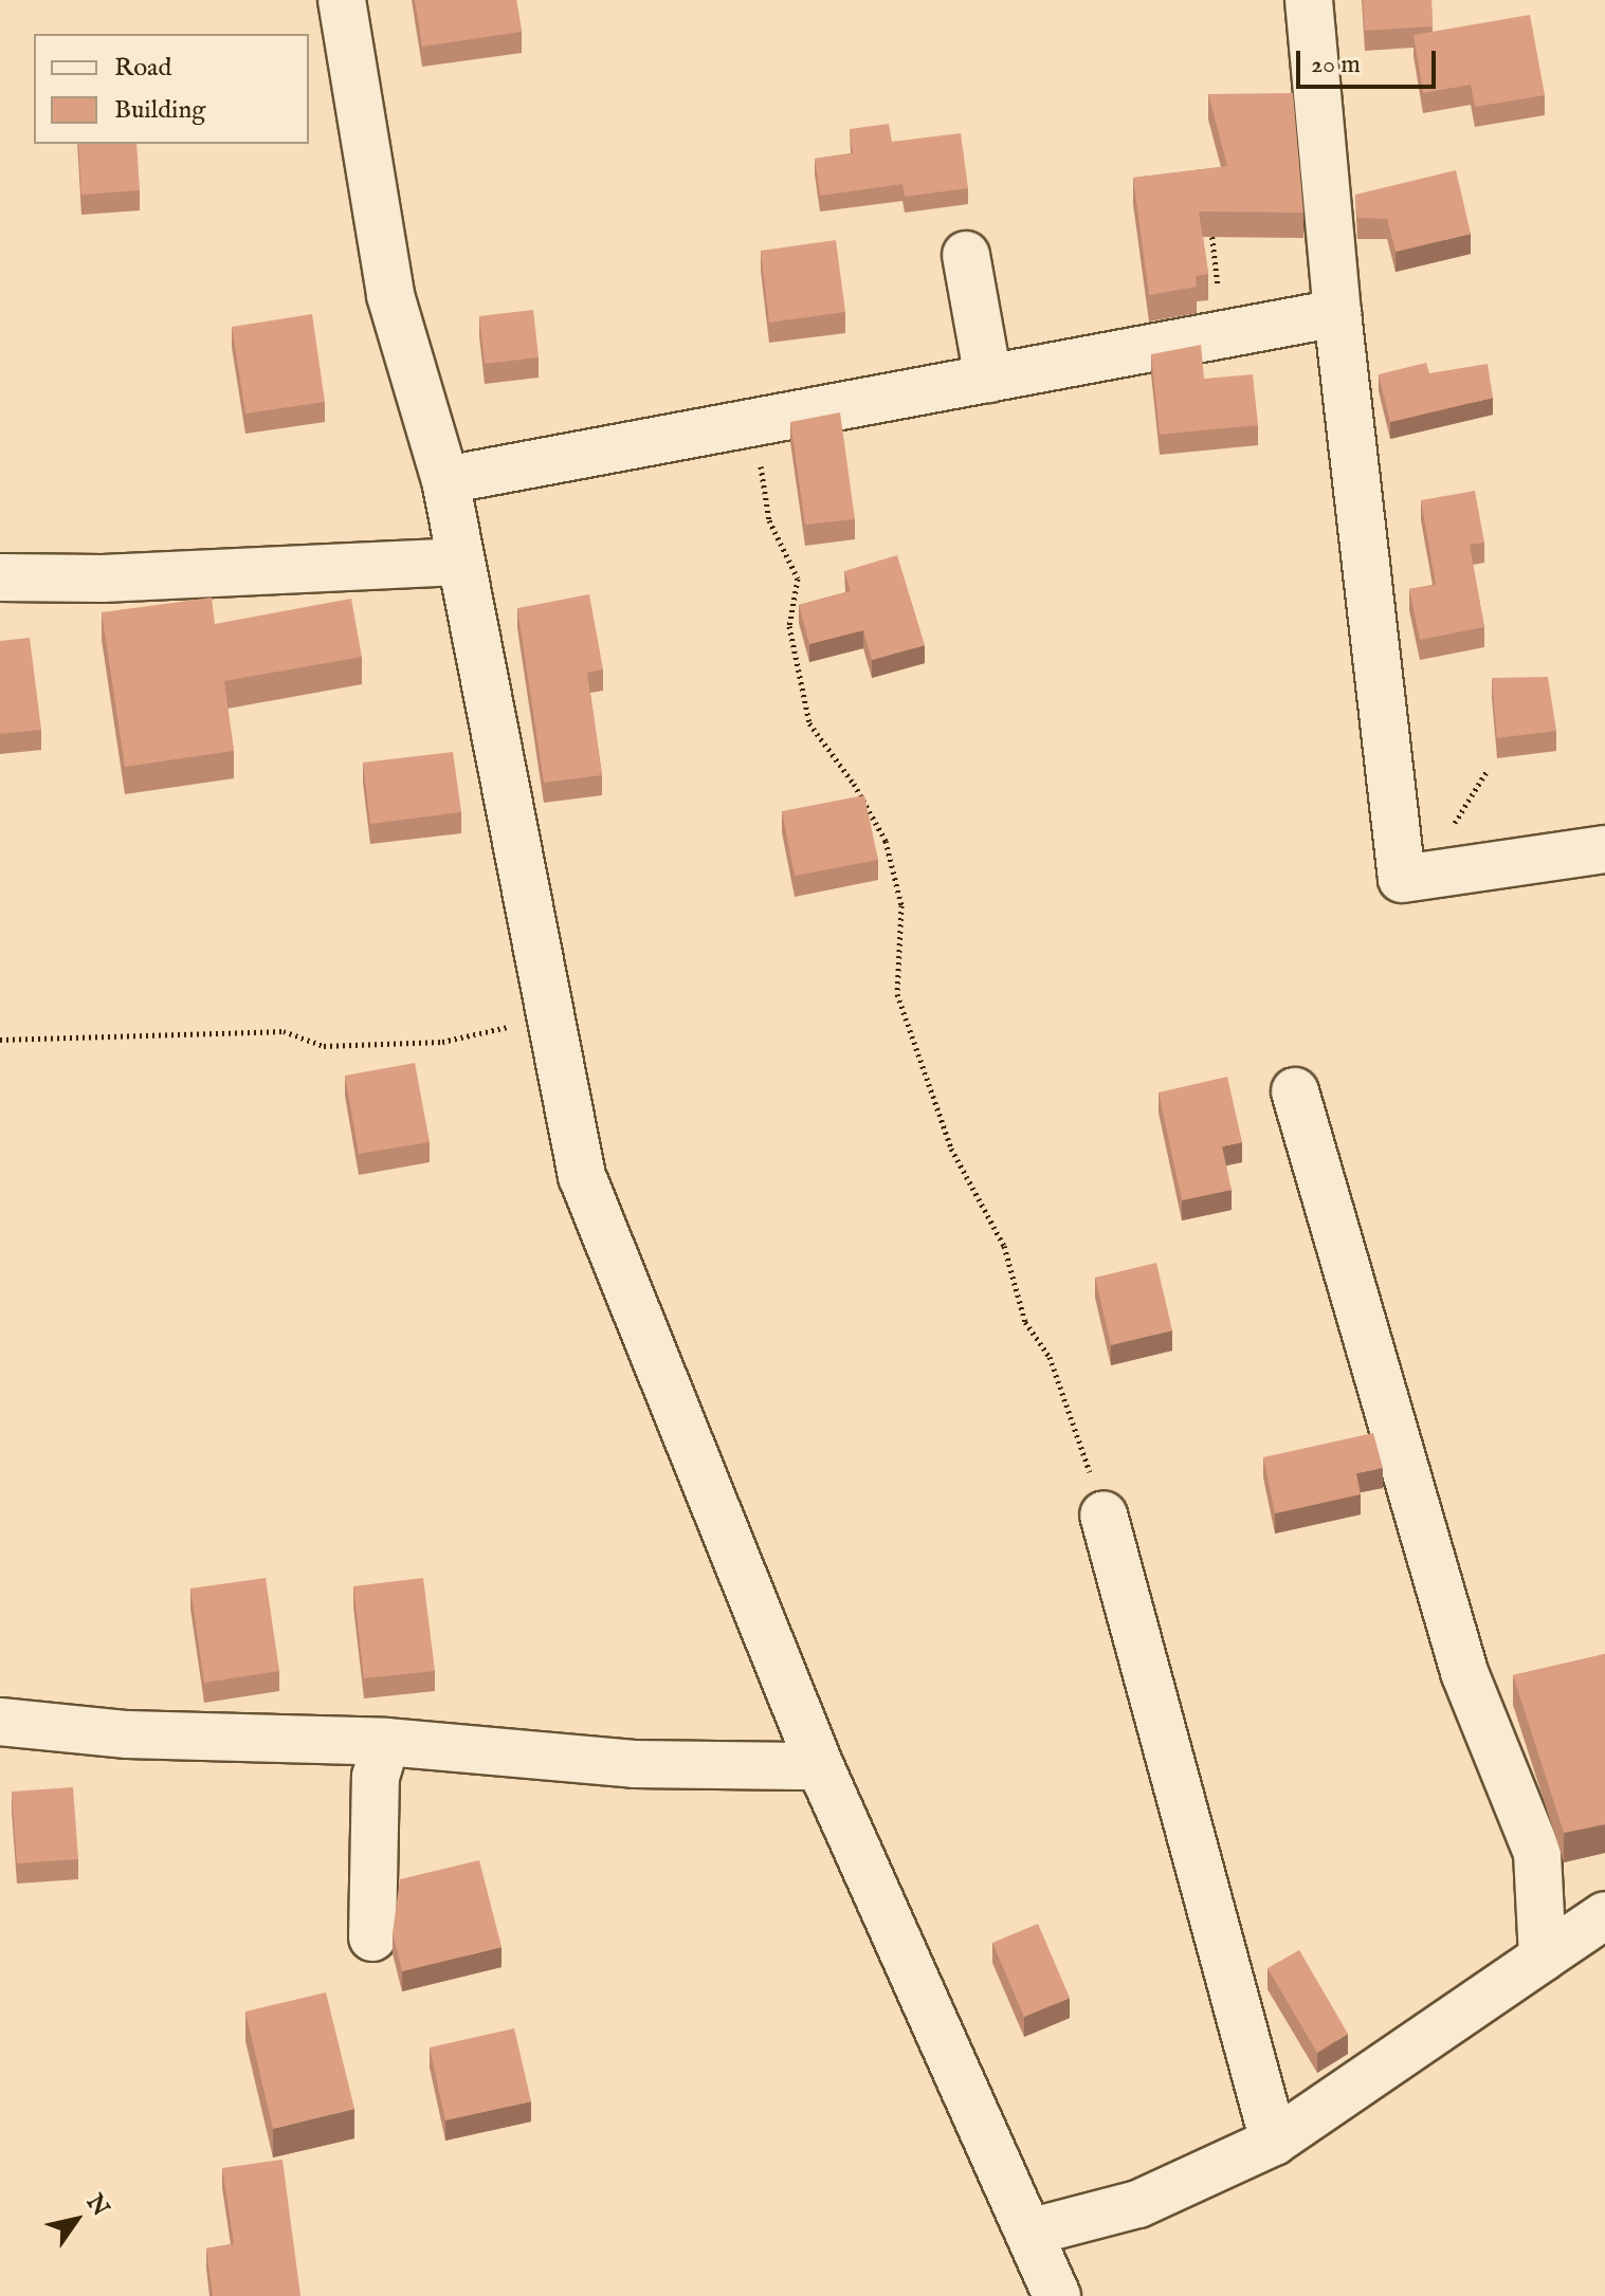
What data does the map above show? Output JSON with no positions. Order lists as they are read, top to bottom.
{
  "legend": ["Road", "Building"],
  "scale_bar": "20 m",
  "north": "top right"
}
